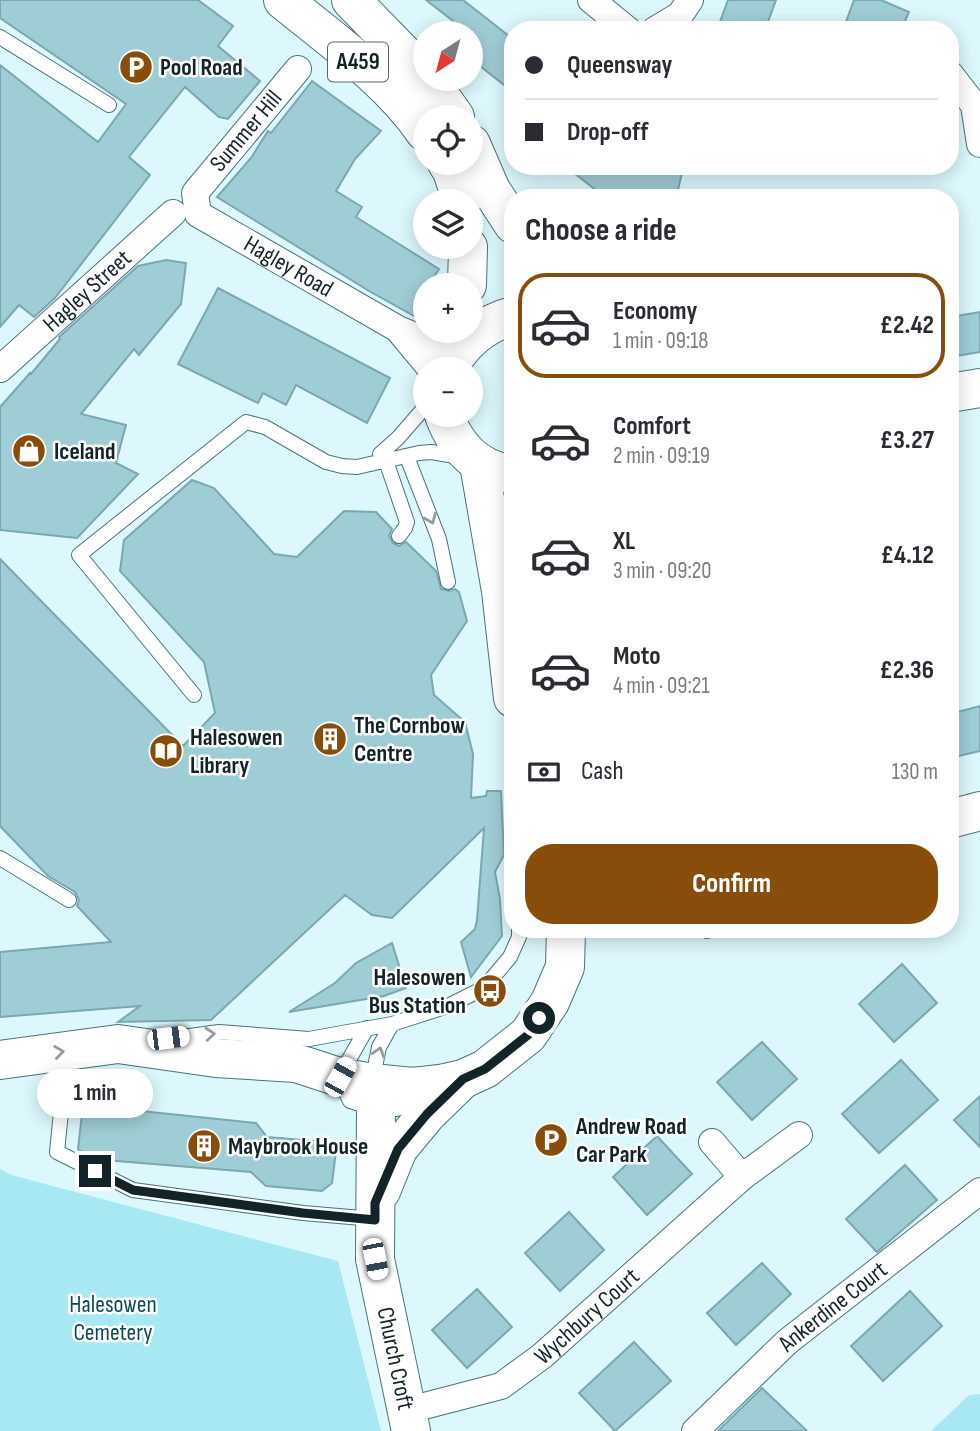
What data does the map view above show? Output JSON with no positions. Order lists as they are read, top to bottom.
{
  "streets": {
    "main road": ["A459", "Church Croft"],
    "street": [
      "Summer Hill",
      "Hagley Road",
      "Hagley Street",
      "Ankerdine Court",
      "Wychbury Court"
    ]
  },
  "crossings": [
    ["Summer Hill", "Hagley Road"],
    ["Wychbury Court", "Church Croft"]
  ],
  "parks": ["Halesowen Cemetery"],
  "places": {
    "parking": ["Pool Road", "Andrew Road Car Park"],
    "shop": ["Iceland"],
    "building": ["The Cornbow Centre", "Maybrook House"],
    "library": ["Halesowen Library"],
    "bus stop": ["Halesowen Bus Station"]
  },
  "north": "bottom left",
  "page": {
    "map_buttons": ["+", "−"],
    "banner": ["Queensway", "Drop-off"],
    "heading": "Choose a ride",
    "list": [
      {
        "name": "Economy",
        "note": "1 min · 09:18",
        "value": "£2.42"
      },
      {
        "name": "Comfort",
        "note": "2 min · 09:19",
        "value": "£3.27"
      },
      {
        "name": "XL",
        "note": "3 min · 09:20",
        "value": "£4.12"
      },
      {
        "name": "Moto",
        "note": "4 min · 09:21",
        "value": "£2.36"
      }
    ],
    "pay": ["Cash", "130 m"],
    "buttons": "Confirm",
    "bubble": "1 min"
  }
}
